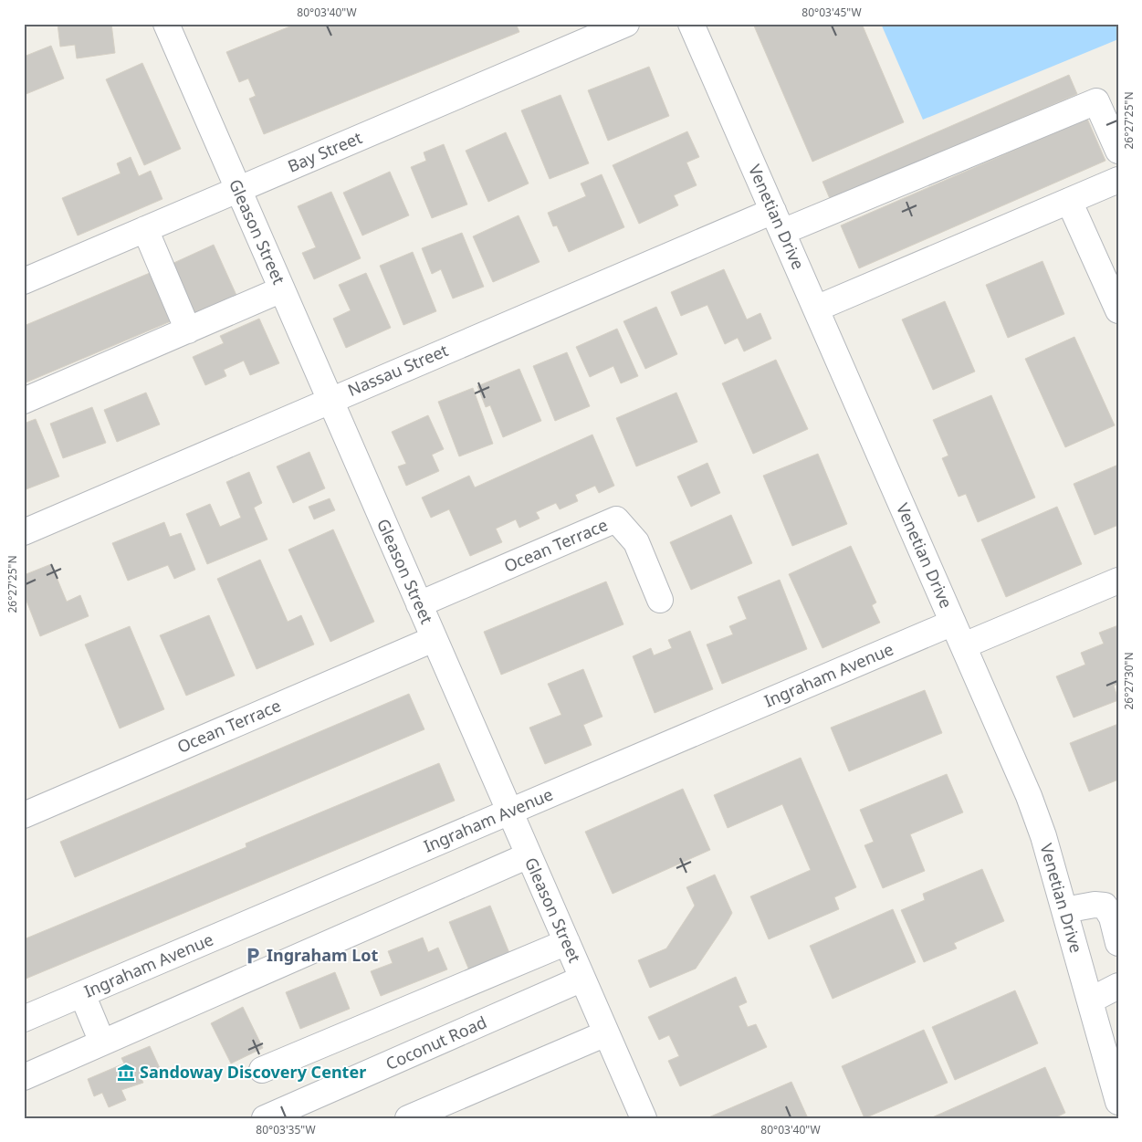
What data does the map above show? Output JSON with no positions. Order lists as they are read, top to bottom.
{
  "streets": {
    "street": [
      "Bay Street",
      "Venetian Drive",
      "Gleason Street",
      "Nassau Street",
      "Ocean Terrace",
      "Ingraham Avenue",
      "Coconut Road"
    ]
  },
  "crossings": [
    ["Bay Street", "Gleason Street"],
    ["Venetian Drive", "Nassau Street"],
    ["Venetian Drive", "Ingraham Avenue"],
    ["Gleason Street", "Nassau Street"],
    ["Gleason Street", "Ocean Terrace"],
    ["Gleason Street", "Ingraham Avenue"],
    ["Gleason Street", "Coconut Road"]
  ],
  "places": {
    "parking": ["Ingraham Lot"],
    "museum": ["Sandoway Discovery Center"]
  },
  "coordinates": [
    "80°03'40\"W",
    "80°03'45\"W",
    "26°27'25\"N",
    "26°27'30\"N",
    "80°03'35\"W"
  ]
}
